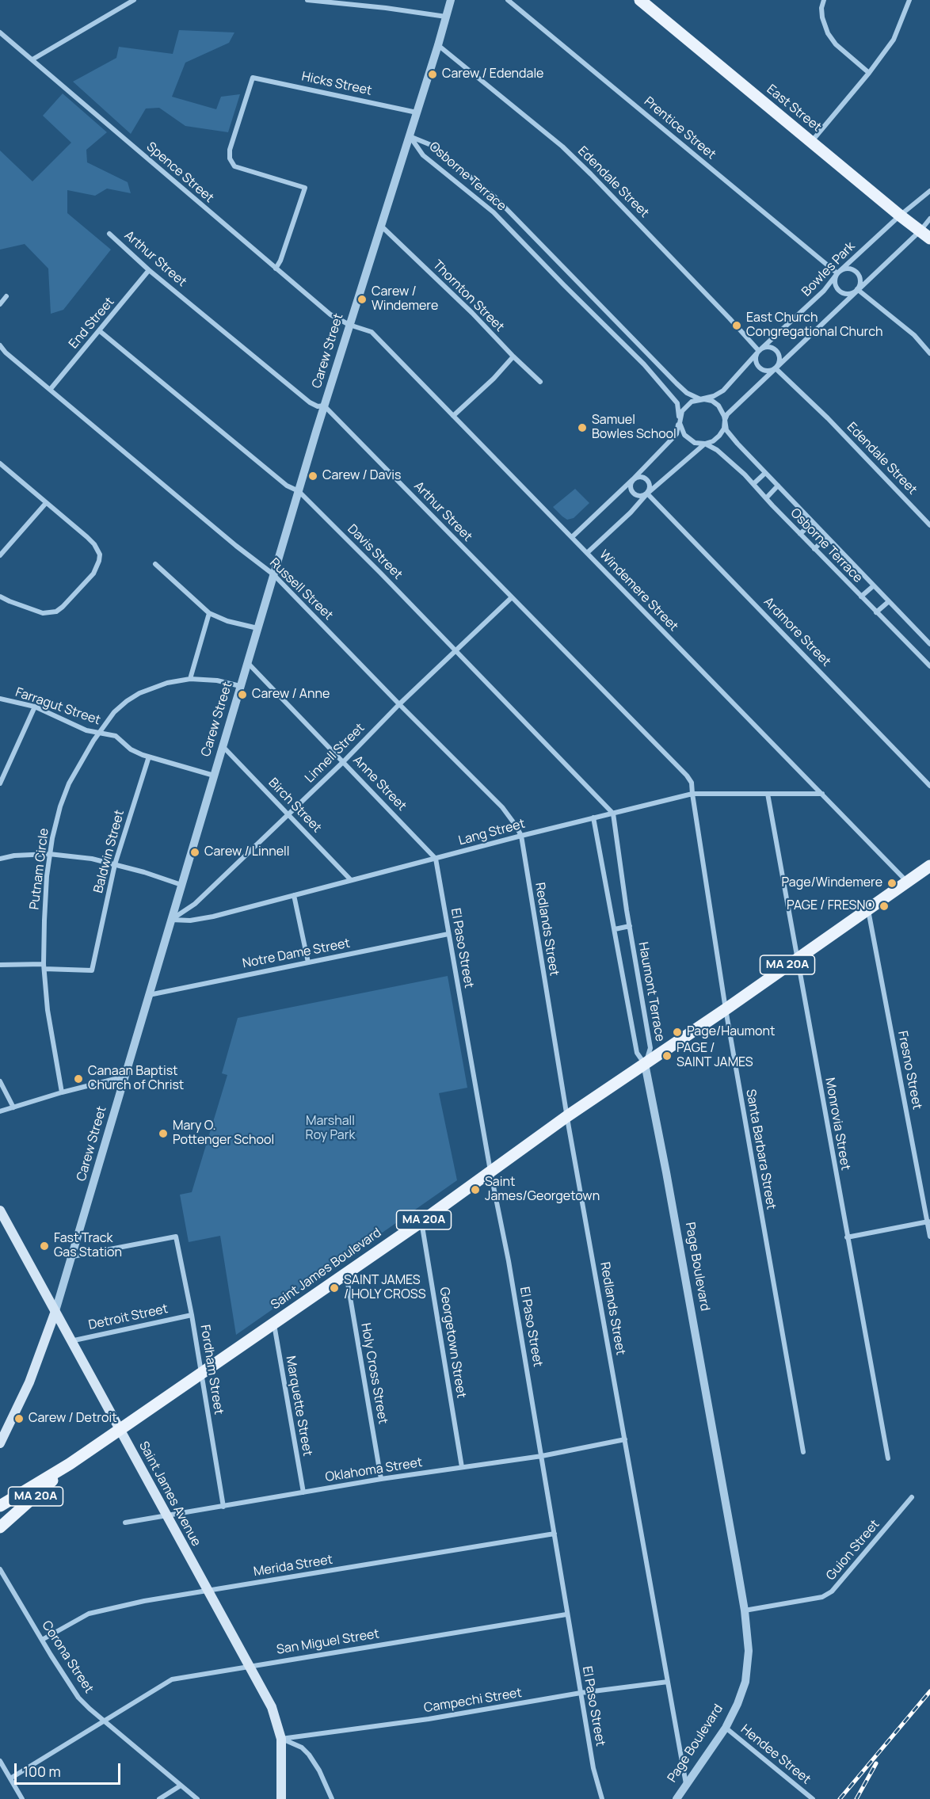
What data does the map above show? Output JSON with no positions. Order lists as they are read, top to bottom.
{
  "streets": {
    "main road": [
      "East Street",
      "Carew Street",
      "MA 20A",
      "Saint James Boulevard",
      "Saint James Avenue"
    ],
    "street": [
      "Hicks Street",
      "Prentice Street",
      "Spence Street",
      "Osborne Terrace",
      "Edendale Street",
      "Arthur Street",
      "Bowles Park",
      "Thornton Street",
      "End Street",
      "Davis Street",
      "Russell Street",
      "Windemere Street",
      "Ardmore Street",
      "Farragut Street",
      "Linnell Street",
      "Anne Street",
      "Birch Street",
      "Lang Street",
      "Baldwin Street",
      "Putnam Circle",
      "Redlands Street",
      "El Paso Street",
      "Notre Dame Street",
      "Haumont Terrace",
      "Fresno Street",
      "Monrovia Street",
      "Santa Barbara Street",
      "Page Boulevard",
      "Detroit Street",
      "Georgetown Street",
      "Fordham Street",
      "Holy Cross Street",
      "Marquette Street",
      "Oklahoma Street",
      "Guion Street",
      "Merida Street",
      "San Miguel Street",
      "Corona Street",
      "Campechi Street",
      "Hendee Street"
    ]
  },
  "crossings": [
    ["Hicks Street", "Spence Street"],
    ["Hicks Street", "Carew Street"],
    ["East Street", "Bowles Park"],
    ["Prentice Street", "Bowles Park"],
    ["Spence Street", "Carew Street"],
    ["Spence Street", "Windemere Street"],
    ["Osborne Terrace", "Bowles Park"],
    ["Osborne Terrace", "Carew Street"],
    ["Edendale Street", "Bowles Park"],
    ["Edendale Street", "Carew Street"],
    ["Arthur Street", "End Street"],
    ["Arthur Street", "Carew Street"],
    ["Arthur Street", "Linnell Street"],
    ["Arthur Street", "Lang Street"],
    ["Arthur Street", "Santa Barbara Street"],
    ["Bowles Park", "Windemere Street"],
    ["Bowles Park", "Ardmore Street"],
    ["Thornton Street", "Carew Street"],
    ["End Street", "Davis Street"],
    ["End Street", "Russell Street"],
    ["Carew Street", "Davis Street"],
    ["Carew Street", "Russell Street"],
    ["Carew Street", "Windemere Street"],
    ["Carew Street", "Farragut Street"],
    ["Carew Street", "Linnell Street"],
    ["Carew Street", "Anne Street"],
    ["Carew Street", "Birch Street"],
    ["Carew Street", "Lang Street"],
    ["Carew Street", "Putnam Circle"],
    ["Carew Street", "Notre Dame Street"],
    ["Carew Street", "Fordham Street"],
    ["Carew Street", "Saint James Avenue"],
    ["Davis Street", "Linnell Street"],
    ["Davis Street", "Lang Street"],
    ["Davis Street", "Haumont Terrace"],
    ["Russell Street", "Linnell Street"],
    ["Russell Street", "Lang Street"],
    ["Russell Street", "Redlands Street"],
    ["Windemere Street", "Lang Street"],
    ["Windemere Street", "MA 20A"],
    ["Farragut Street", "Baldwin Street"],
    ["Farragut Street", "Putnam Circle"],
    ["Linnell Street", "Anne Street"],
    ["Linnell Street", "Birch Street"],
    ["Linnell Street", "Lang Street"],
    ["Anne Street", "Lang Street"],
    ["Anne Street", "El Paso Street"],
    ["Birch Street", "Lang Street"],
    ["Lang Street", "Redlands Street"],
    ["Lang Street", "El Paso Street"],
    ["Lang Street", "Haumont Terrace"],
    ["Lang Street", "Monrovia Street"],
    ["Lang Street", "Santa Barbara Street"],
    ["Baldwin Street", "Putnam Circle"],
    ["Redlands Street", "Page Boulevard"],
    ["Redlands Street", "Saint James Boulevard"],
    ["Redlands Street", "Oklahoma Street"],
    ["Redlands Street", "Campechi Street"],
    ["El Paso Street", "Notre Dame Street"],
    ["El Paso Street", "Saint James Boulevard"],
    ["El Paso Street", "Oklahoma Street"],
    ["El Paso Street", "Merida Street"],
    ["El Paso Street", "San Miguel Street"],
    ["El Paso Street", "Campechi Street"],
    ["MA 20A", "Haumont Terrace"],
    ["MA 20A", "Fresno Street"],
    ["MA 20A", "Monrovia Street"],
    ["MA 20A", "Santa Barbara Street"],
    ["MA 20A", "Page Boulevard"],
    ["MA 20A", "Saint James Boulevard"],
    ["Haumont Terrace", "Page Boulevard"],
    ["Haumont Terrace", "Saint James Boulevard"],
    ["Page Boulevard", "Saint James Boulevard"],
    ["Page Boulevard", "Guion Street"],
    ["Page Boulevard", "Hendee Street"],
    ["Saint James Boulevard", "Georgetown Street"],
    ["Saint James Boulevard", "Fordham Street"],
    ["Saint James Boulevard", "Holy Cross Street"],
    ["Saint James Boulevard", "Marquette Street"],
    ["Saint James Boulevard", "Saint James Avenue"],
    ["Detroit Street", "Fordham Street"],
    ["Detroit Street", "Saint James Avenue"],
    ["Georgetown Street", "Oklahoma Street"],
    ["Fordham Street", "Oklahoma Street"],
    ["Holy Cross Street", "Oklahoma Street"],
    ["Marquette Street", "Oklahoma Street"],
    ["Oklahoma Street", "Saint James Avenue"],
    ["Saint James Avenue", "Merida Street"],
    ["Saint James Avenue", "San Miguel Street"],
    ["Saint James Avenue", "Campechi Street"],
    ["Merida Street", "Corona Street"],
    ["San Miguel Street", "Corona Street"]
  ],
  "parks": ["Marshall Roy Park"],
  "places": [
    "Carew / Edendale",
    "Carew / Windemere",
    "East Church Congregational Church",
    "Samuel Bowles School",
    "Carew / Davis",
    "Carew / Anne",
    "Carew / Linnell",
    "Page/Windemere",
    "PAGE / FRESNO",
    "Page/Haumont",
    "PAGE / SAINT JAMES",
    "Canaan Baptist Church of Christ",
    "Mary O. Pottenger School",
    "Saint James/Georgetown",
    "Fast Track Gas Station",
    "SAINT JAMES / HOLY CROSS",
    "Carew / Detroit"
  ],
  "scale_bar": "100 m"
}
